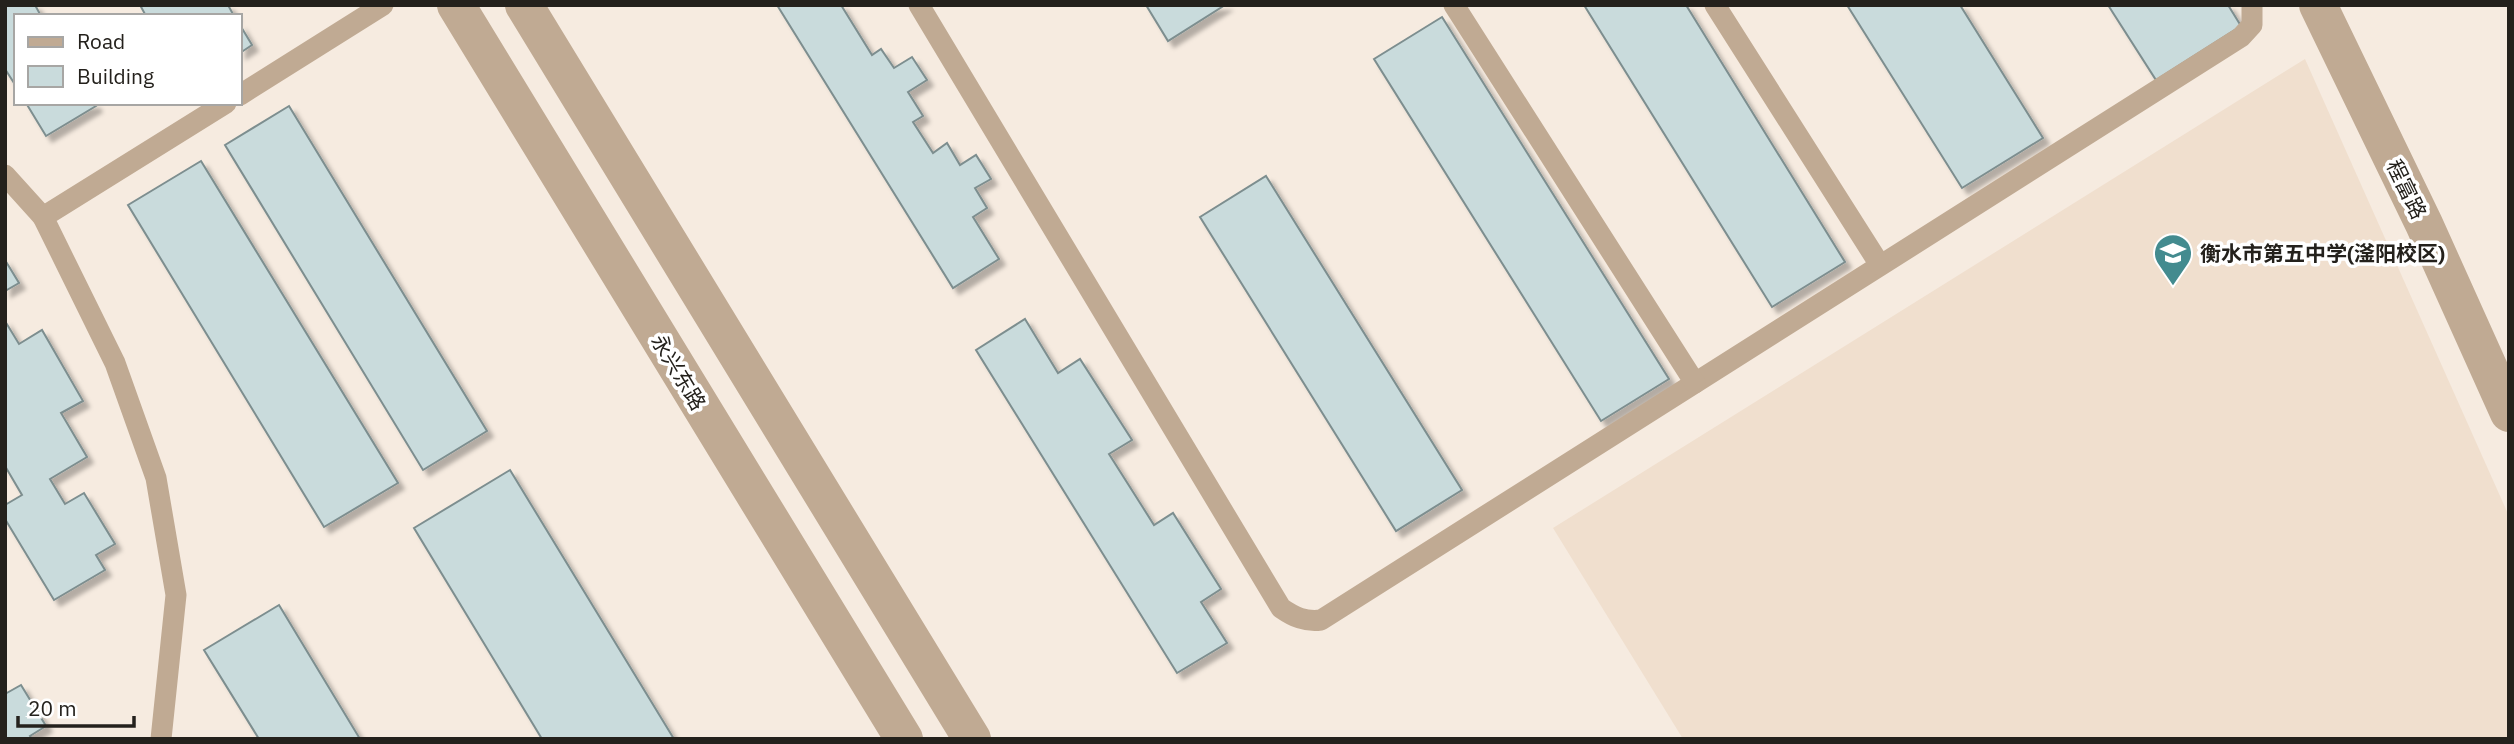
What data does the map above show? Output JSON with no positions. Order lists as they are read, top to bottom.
{
  "streets": {
    "street": ["程富路", "永兴东路"]
  },
  "places": {
    "school or university": ["衡水市第五中学(滏阳校区)"]
  },
  "legend": ["Road", "Building"],
  "scale_bar": "20 m"
}
